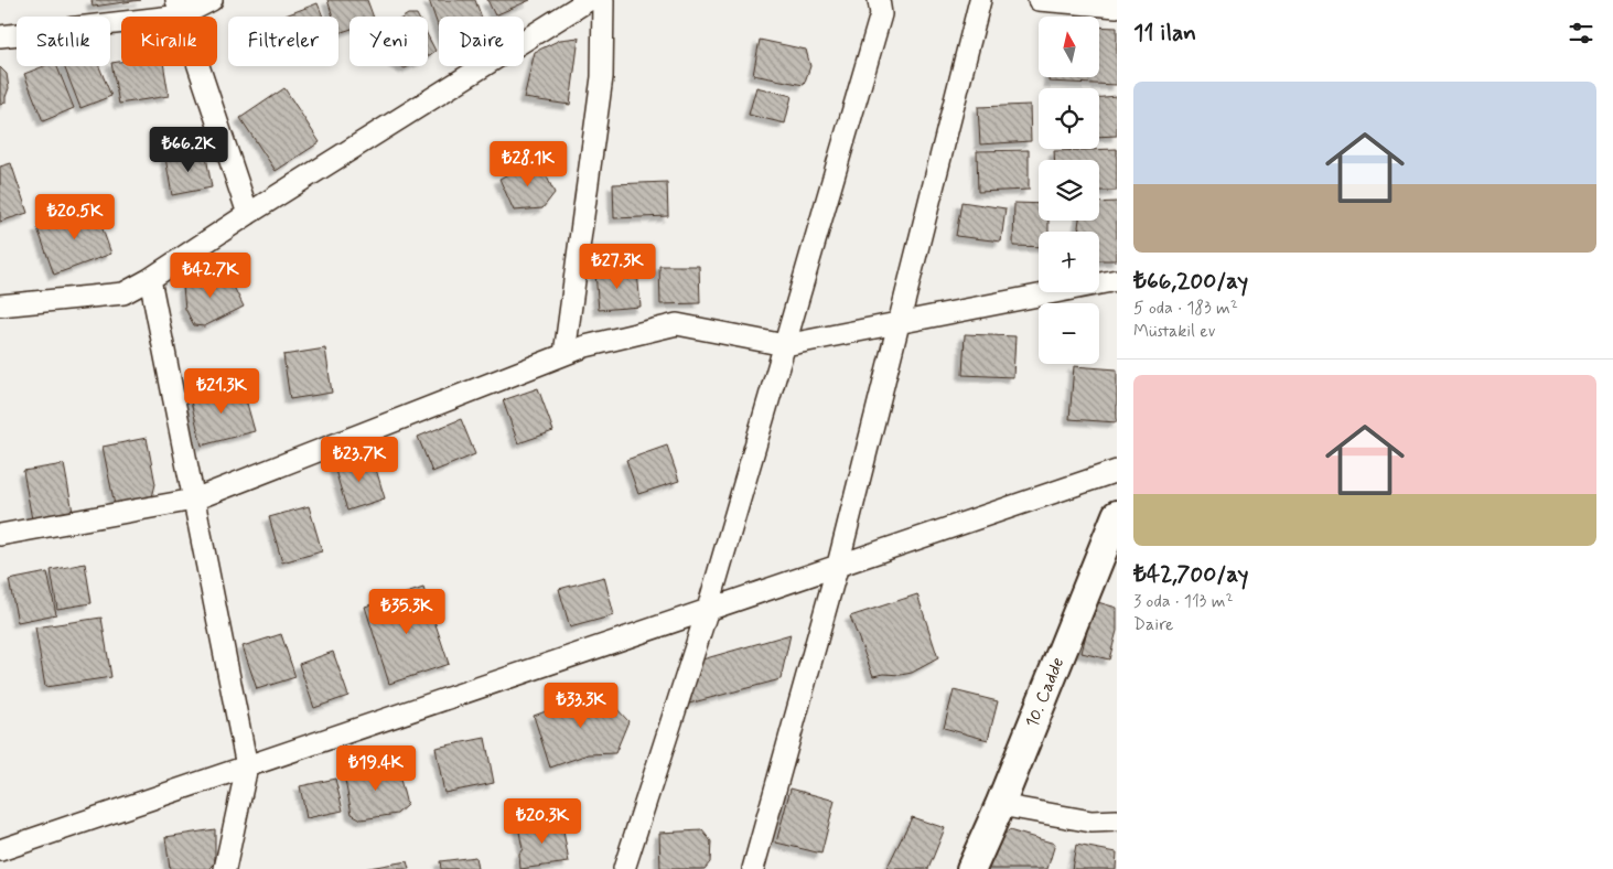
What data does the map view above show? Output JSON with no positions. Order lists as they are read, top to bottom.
{
  "streets": {
    "street": ["10. Cadde"]
  },
  "north": "top",
  "page": {
    "heading": "11 ilan",
    "map_buttons": ["+", "−"],
    "chip": [
      "Satılık",
      "Kiralık",
      "Filtreler",
      "Yeni",
      "Daire"
    ],
    "list": [
      {
        "name": "₺66,200/ay",
        "note": "5 oda · 183 m² · Müstakil ev"
      },
      {
        "name": "₺42,700/ay",
        "note": "3 oda · 113 m² · Daire"
      }
    ],
    "price": [
      "₺66.2K",
      "₺28.1K",
      "₺20.5K",
      "₺27.3K",
      "₺42.7K",
      "₺21.3K",
      "₺23.7K",
      "₺35.3K",
      "₺33.3K",
      "₺19.4K",
      "₺20.3K"
    ]
  }
}
